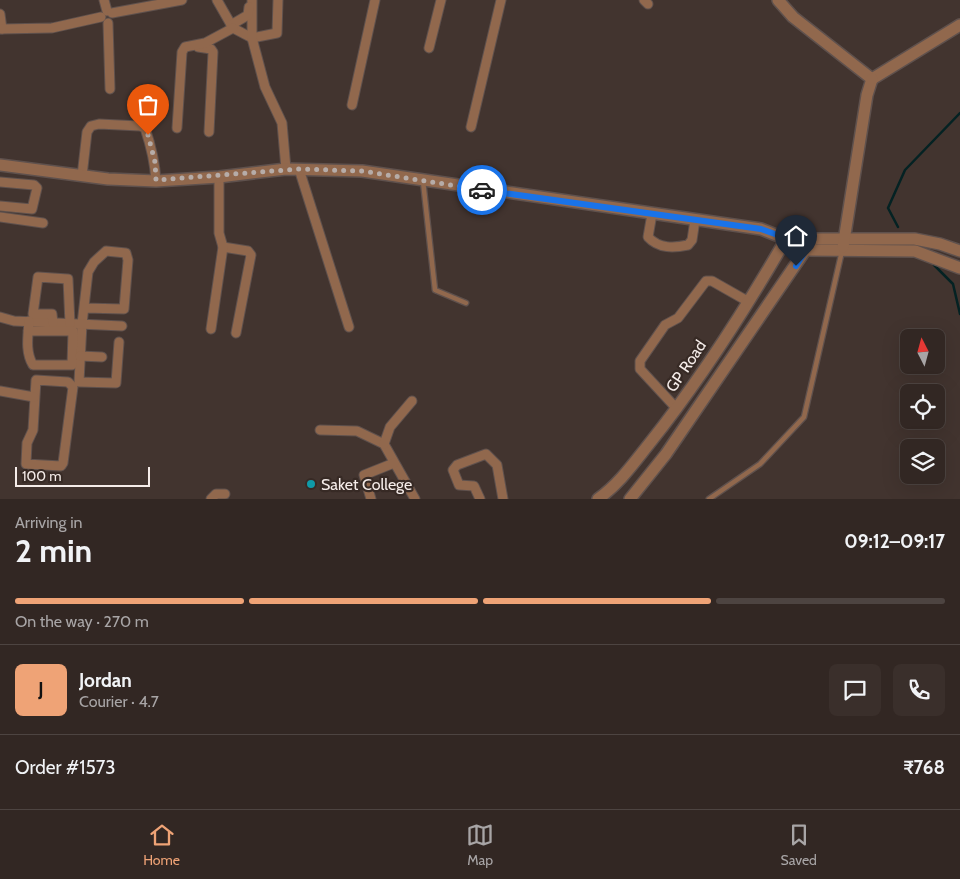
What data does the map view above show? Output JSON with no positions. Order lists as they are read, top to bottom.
{
  "streets": {
    "street": ["GP Road"]
  },
  "places": ["Saket College"],
  "scale_bar": "100 m",
  "north": "top",
  "page": {
    "scale": "100 m",
    "heading": ["2 min", "Arriving in", "09:12–09:17"],
    "panel": [
      "Jordan",
      "Courier · 4.7",
      "Order #1573",
      "₹768"
    ],
    "bar": "On the way · 270 m",
    "round": "J",
    "tabs": ["Home", "Map", "Saved"]
  }
}
